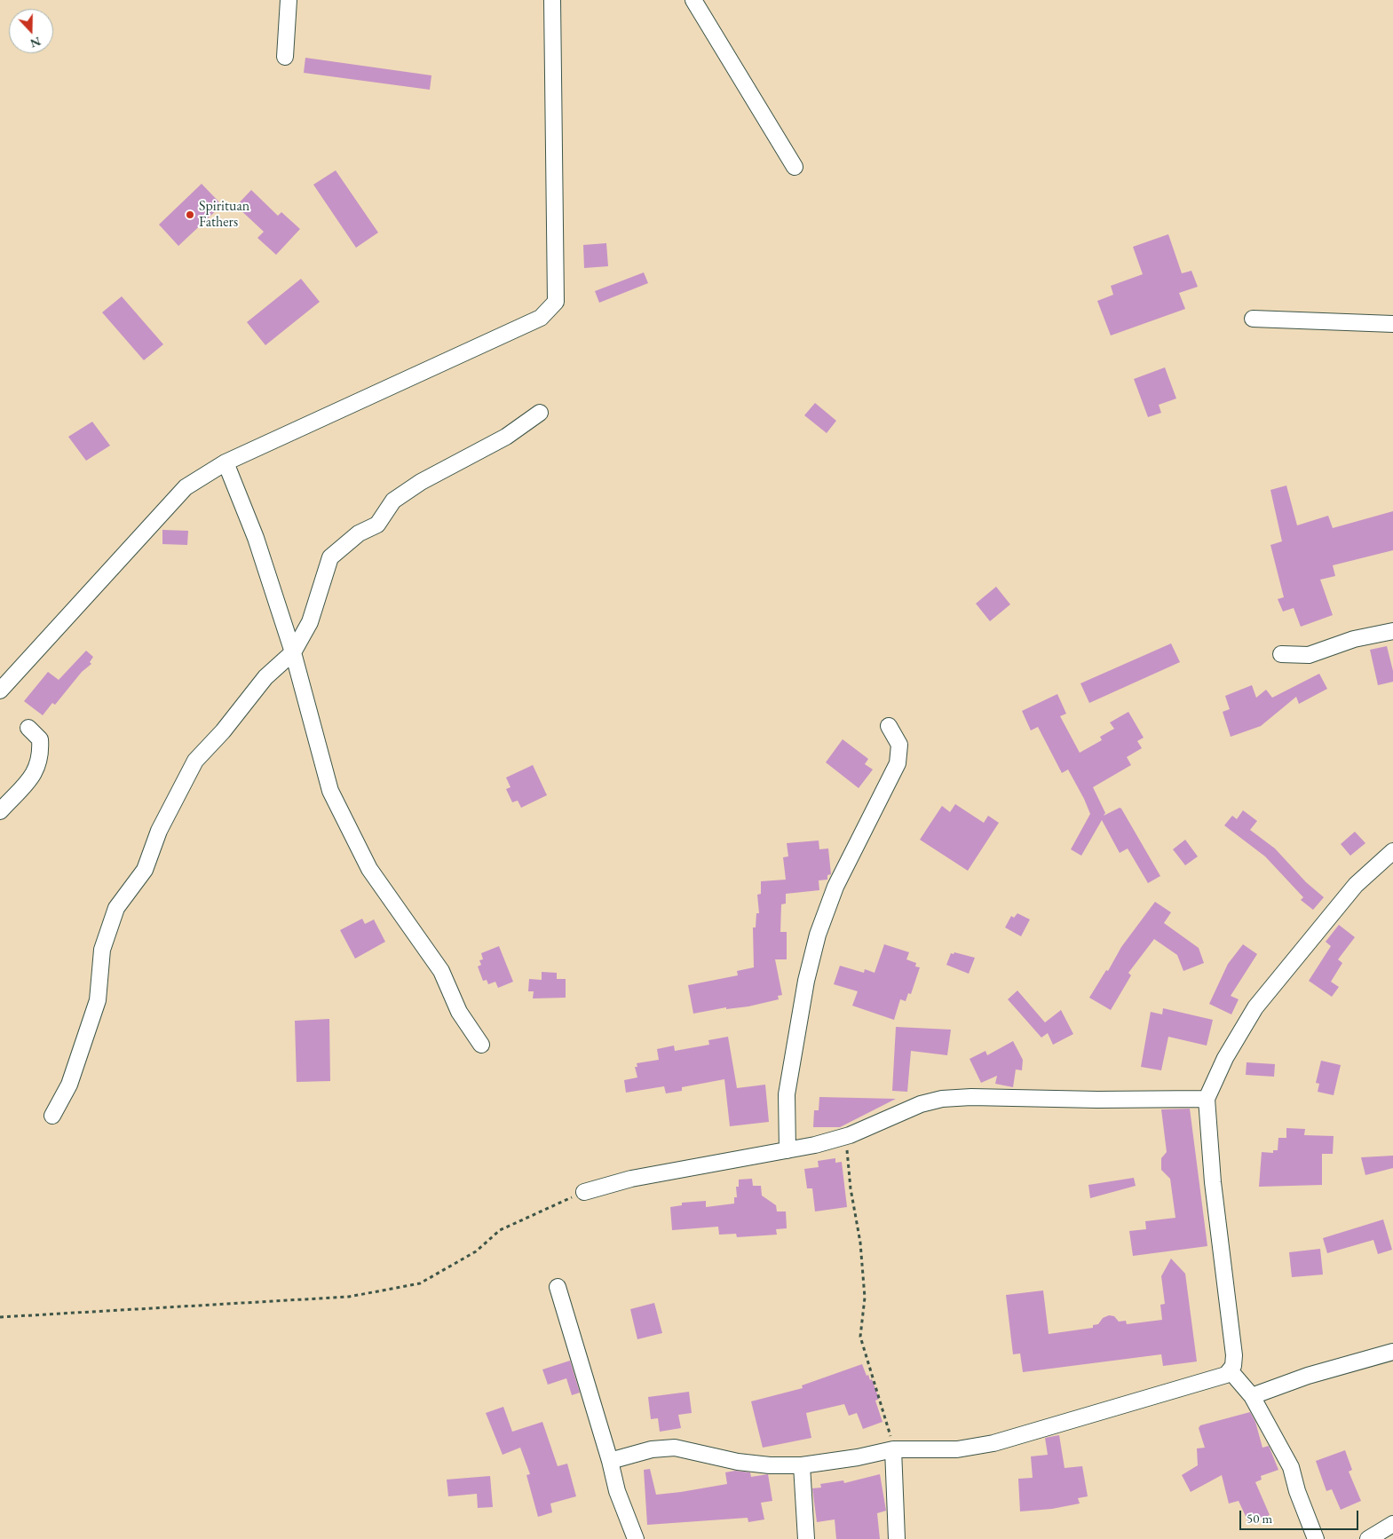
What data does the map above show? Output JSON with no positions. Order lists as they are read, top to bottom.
{
  "places": ["Spirituan Fathers"],
  "scale_bar": "50 m",
  "north": "bottom"
}
